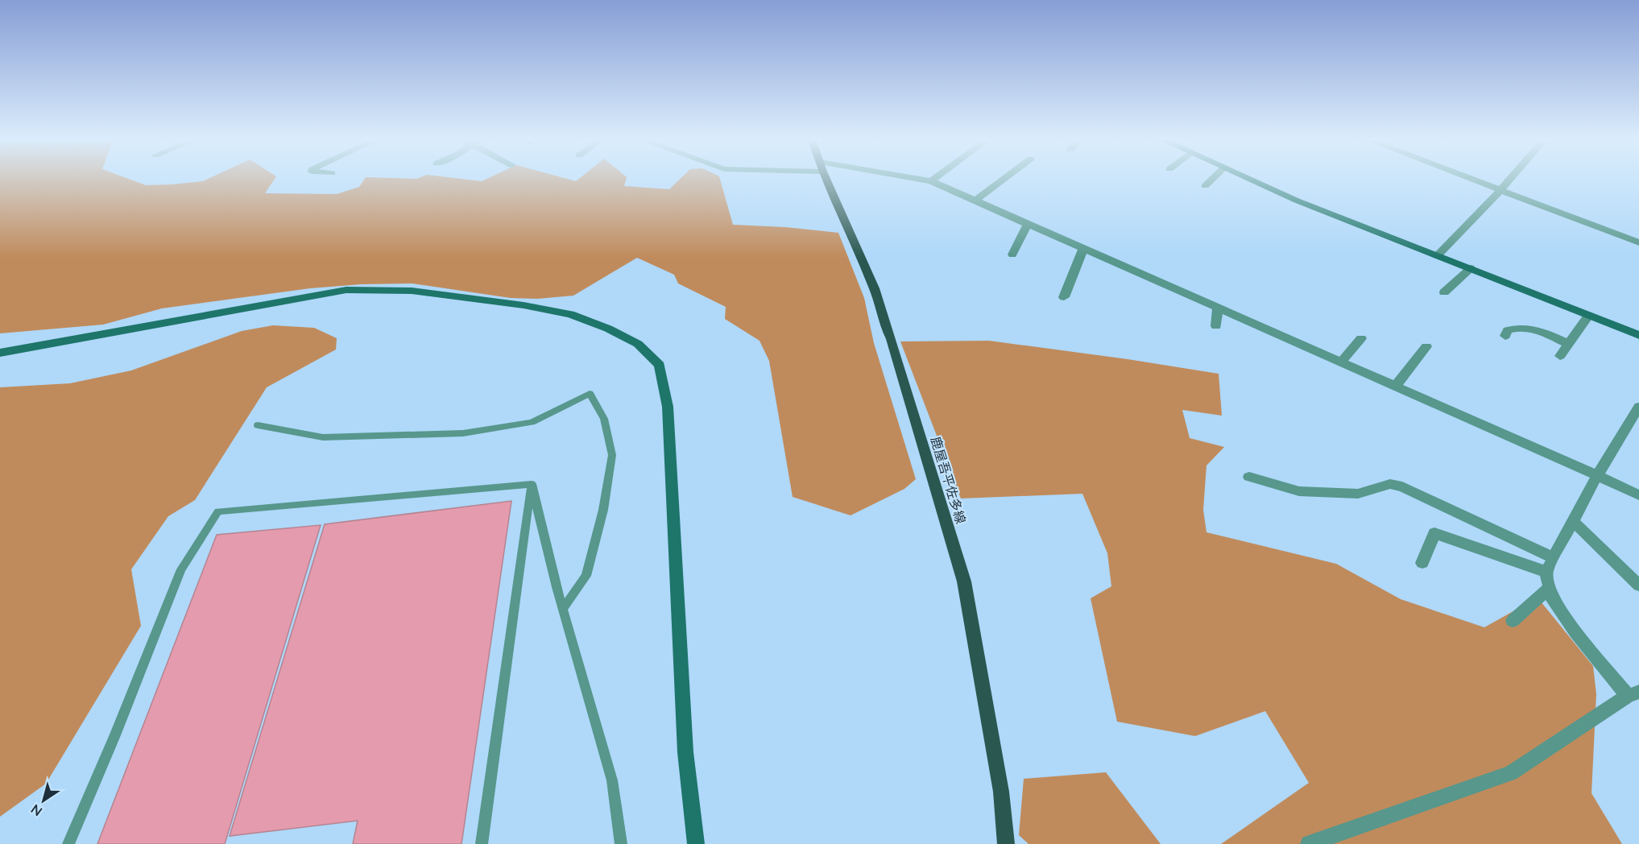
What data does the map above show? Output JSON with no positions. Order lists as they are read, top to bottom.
{
  "streets": {
    "main road": ["鹿屋吾平佐多線"]
  },
  "north": "bottom left"
}
